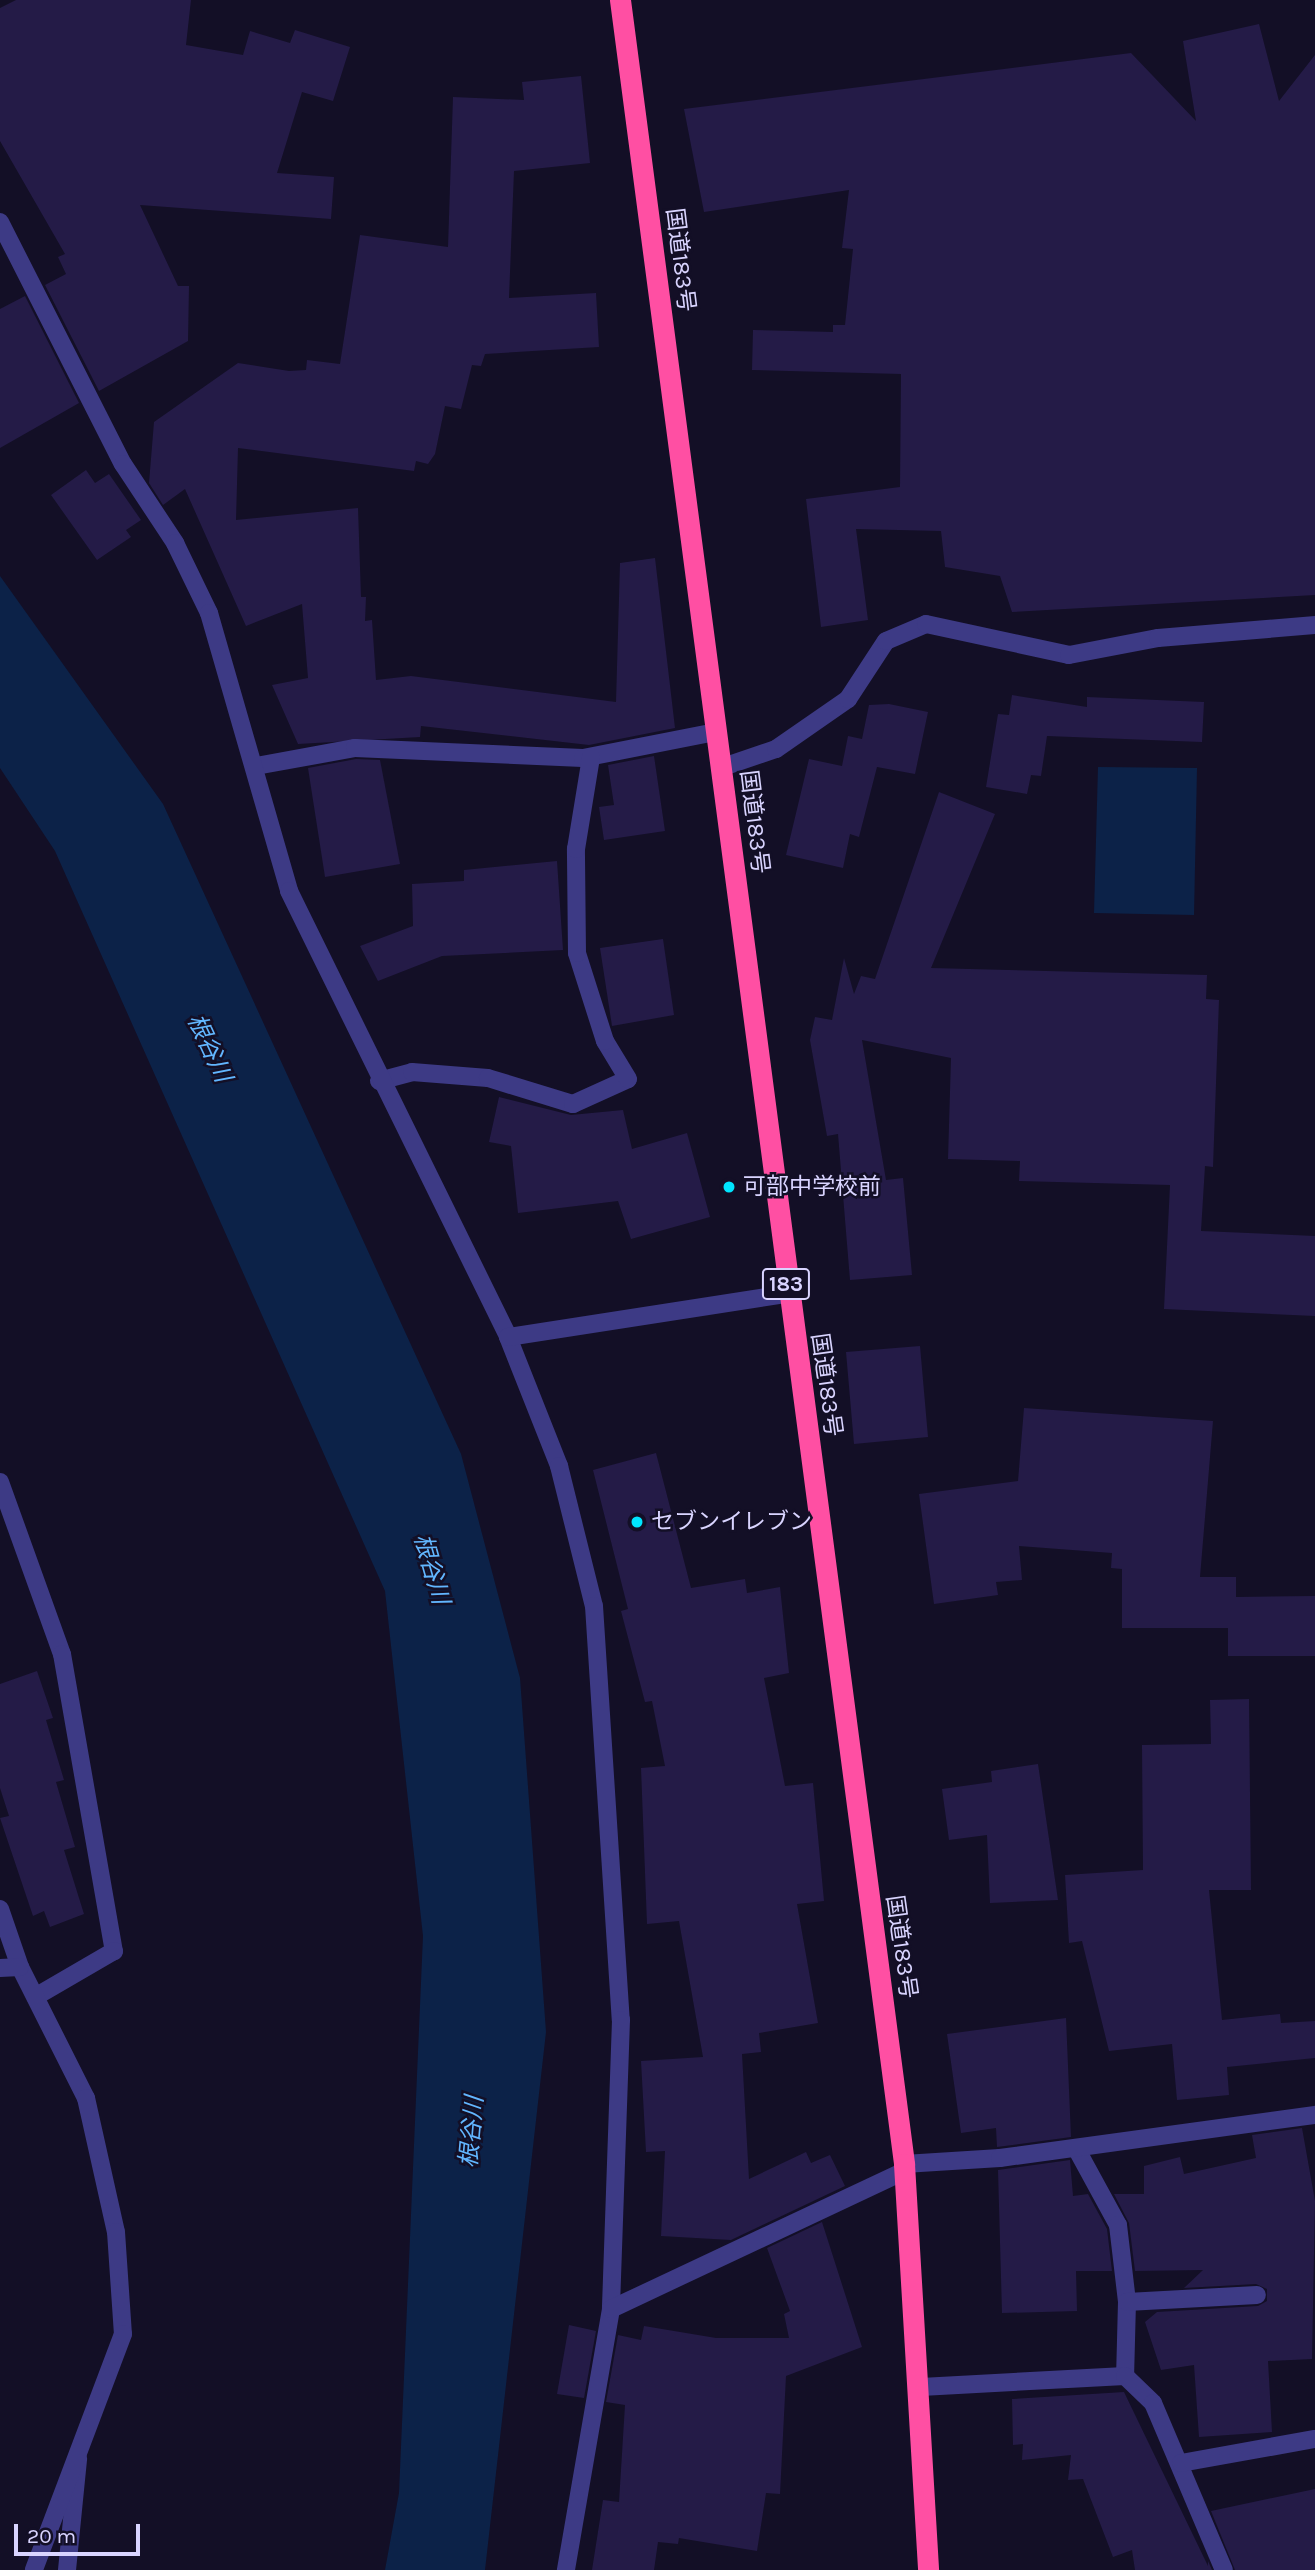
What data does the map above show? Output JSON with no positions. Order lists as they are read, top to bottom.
{
  "streets": {
    "highway": ["国道183号", "183"]
  },
  "water": ["根谷川"],
  "places": ["可部中学校前", "セブンイレブン"],
  "scale_bar": "20 m"
}
